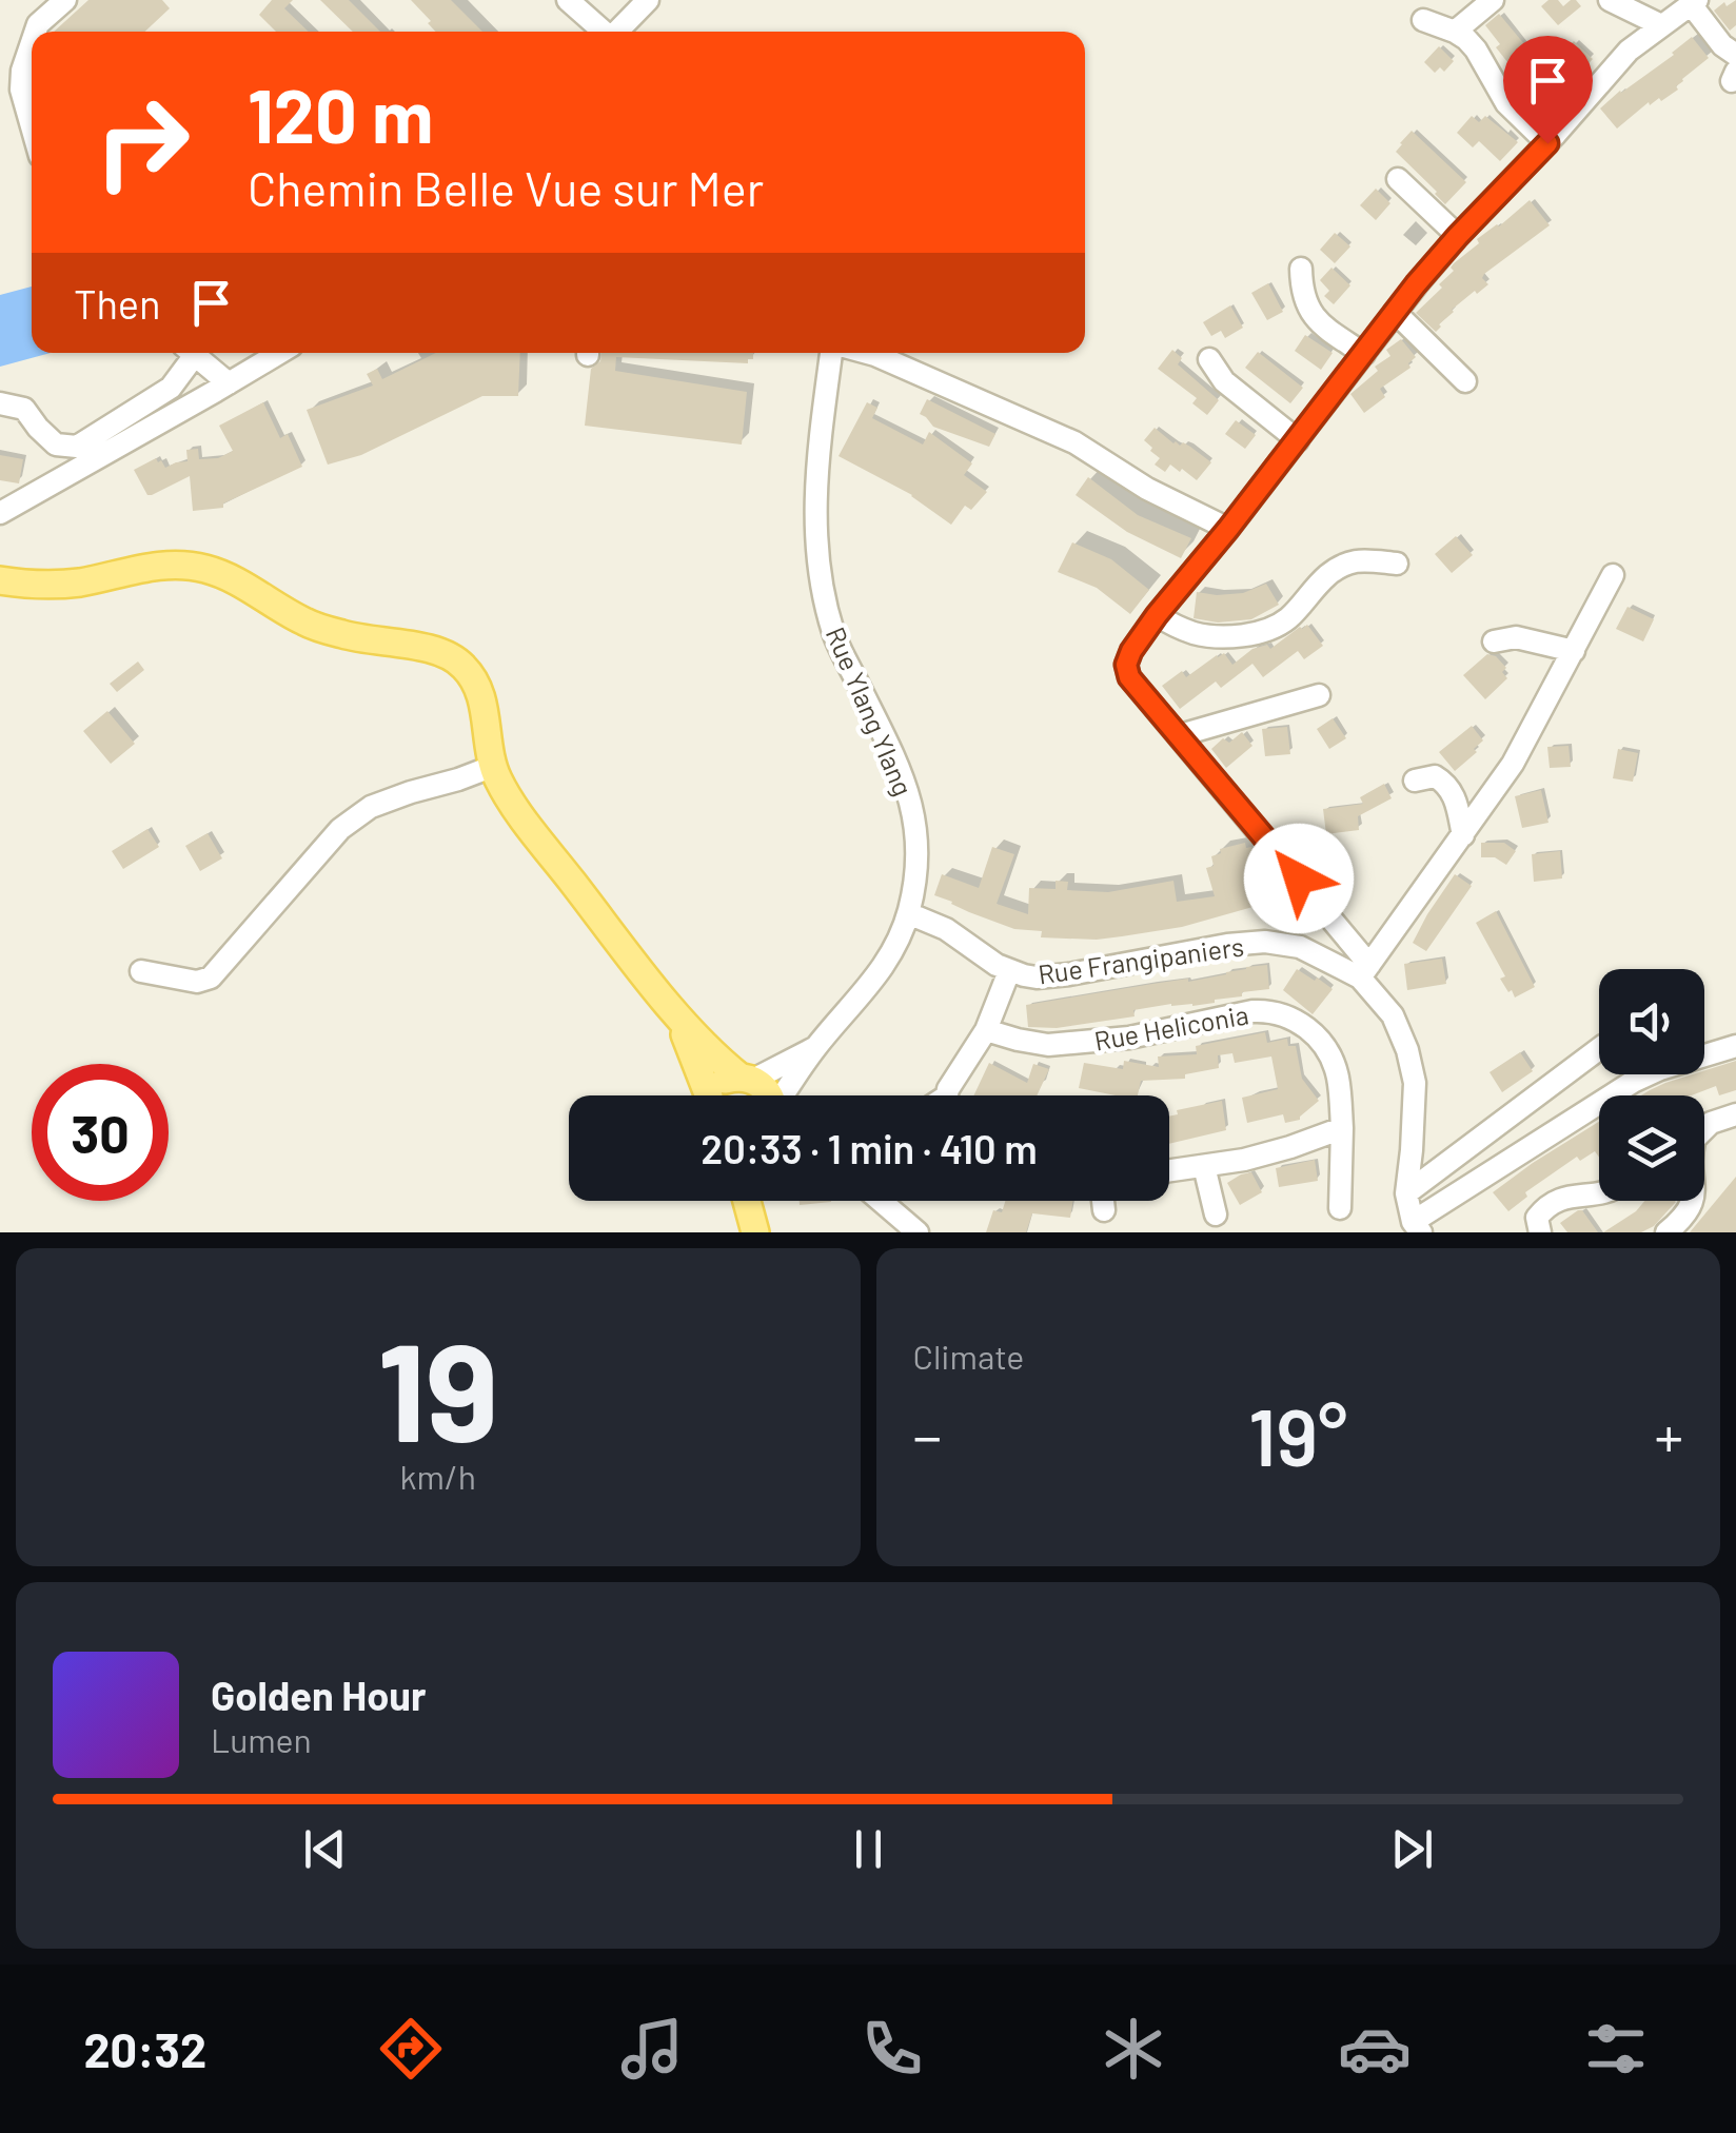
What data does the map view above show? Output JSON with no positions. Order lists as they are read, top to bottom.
{
  "streets": {
    "street": ["Rue Ylang Ylang", "Rue Frangipaniers", "Rue Heliconia"]
  },
  "crossings": [
    ["Rue Ylang Ylang", "Rue Frangipaniers"]
  ],
  "page": {
    "turn": ["120 m", "Chemin Belle Vue sur Mer"],
    "then": "Then",
    "limit": "30",
    "trip": "20:33 · 1 min · 410 m",
    "tile": [
      ["19", "km/h"],
      "Climate"
    ],
    "heat": ["−", "19°", "+"],
    "song": ["Golden Hour", "Lumen"],
    "tabs": "20:32"
  }
}
